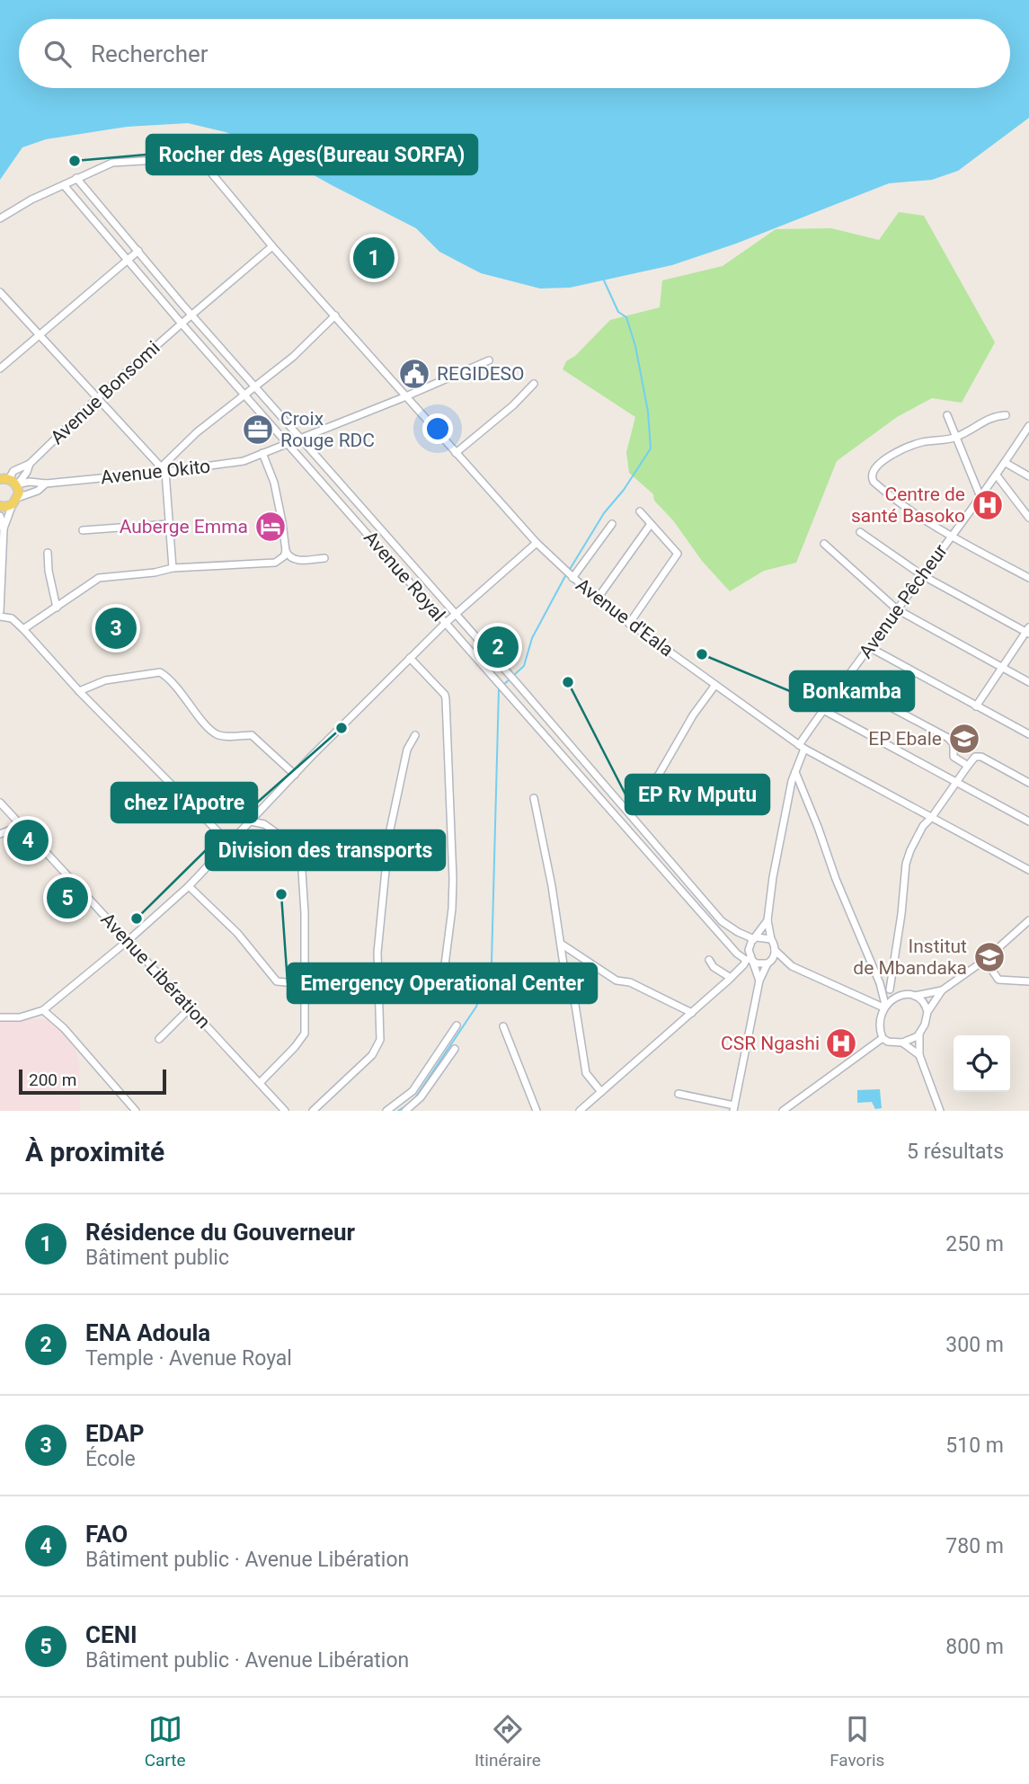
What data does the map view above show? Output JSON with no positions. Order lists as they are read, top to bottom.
{
  "streets": {
    "street": [
      "Avenue Bonsomi",
      "Avenue Okito",
      "Avenue Royal",
      "Avenue Pêcheur",
      "Avenue d'Eala",
      "Avenue Libération"
    ]
  },
  "crossings": [
    ["Avenue Bonsomi", "Avenue Okito"],
    ["Avenue Bonsomi", "Avenue Royal"],
    ["Avenue Bonsomi", "Avenue d'Eala"],
    ["Avenue Okito", "Avenue Royal"],
    ["Avenue Royal", "Avenue d'Eala"],
    ["Avenue Pêcheur", "Avenue d'Eala"]
  ],
  "places": {
    "other": [
      "Rocher des Ages(Bureau SORFA)",
      "Bonkamba",
      "EP Rv Mputu",
      "chez l’Apotre",
      "Emergency Operational Center",
      "Division des transports"
    ],
    "public building": ["REGIDESO"],
    "office": ["Croix Rouge RDC"],
    "hospital": ["Centre de santé Basoko", "CSR Ngashi"],
    "hotel": ["Auberge Emma"],
    "school or university": ["EP Ebale", "Institut de Mbandaka"]
  },
  "scale_bar": "200 m",
  "page": {
    "search": "Rechercher",
    "pins": [
      "1",
      "3",
      "2",
      "4",
      "5"
    ],
    "scale": "200 m",
    "heading": ["À proximité", "5 résultats"],
    "list": [
      {
        "mark": "1",
        "name": "Résidence du Gouverneur",
        "note": "Bâtiment public",
        "value": "250 m"
      },
      {
        "mark": "2",
        "name": "ENA Adoula",
        "note": "Temple · Avenue Royal",
        "value": "300 m"
      },
      {
        "mark": "3",
        "name": "EDAP",
        "note": "École",
        "value": "510 m"
      },
      {
        "mark": "4",
        "name": "FAO",
        "note": "Bâtiment public · Avenue Libération",
        "value": "780 m"
      },
      {
        "mark": "5",
        "name": "CENI",
        "note": "Bâtiment public · Avenue Libération",
        "value": "800 m"
      }
    ],
    "nav": ["Carte", "Itinéraire", "Favoris"]
  }
}
